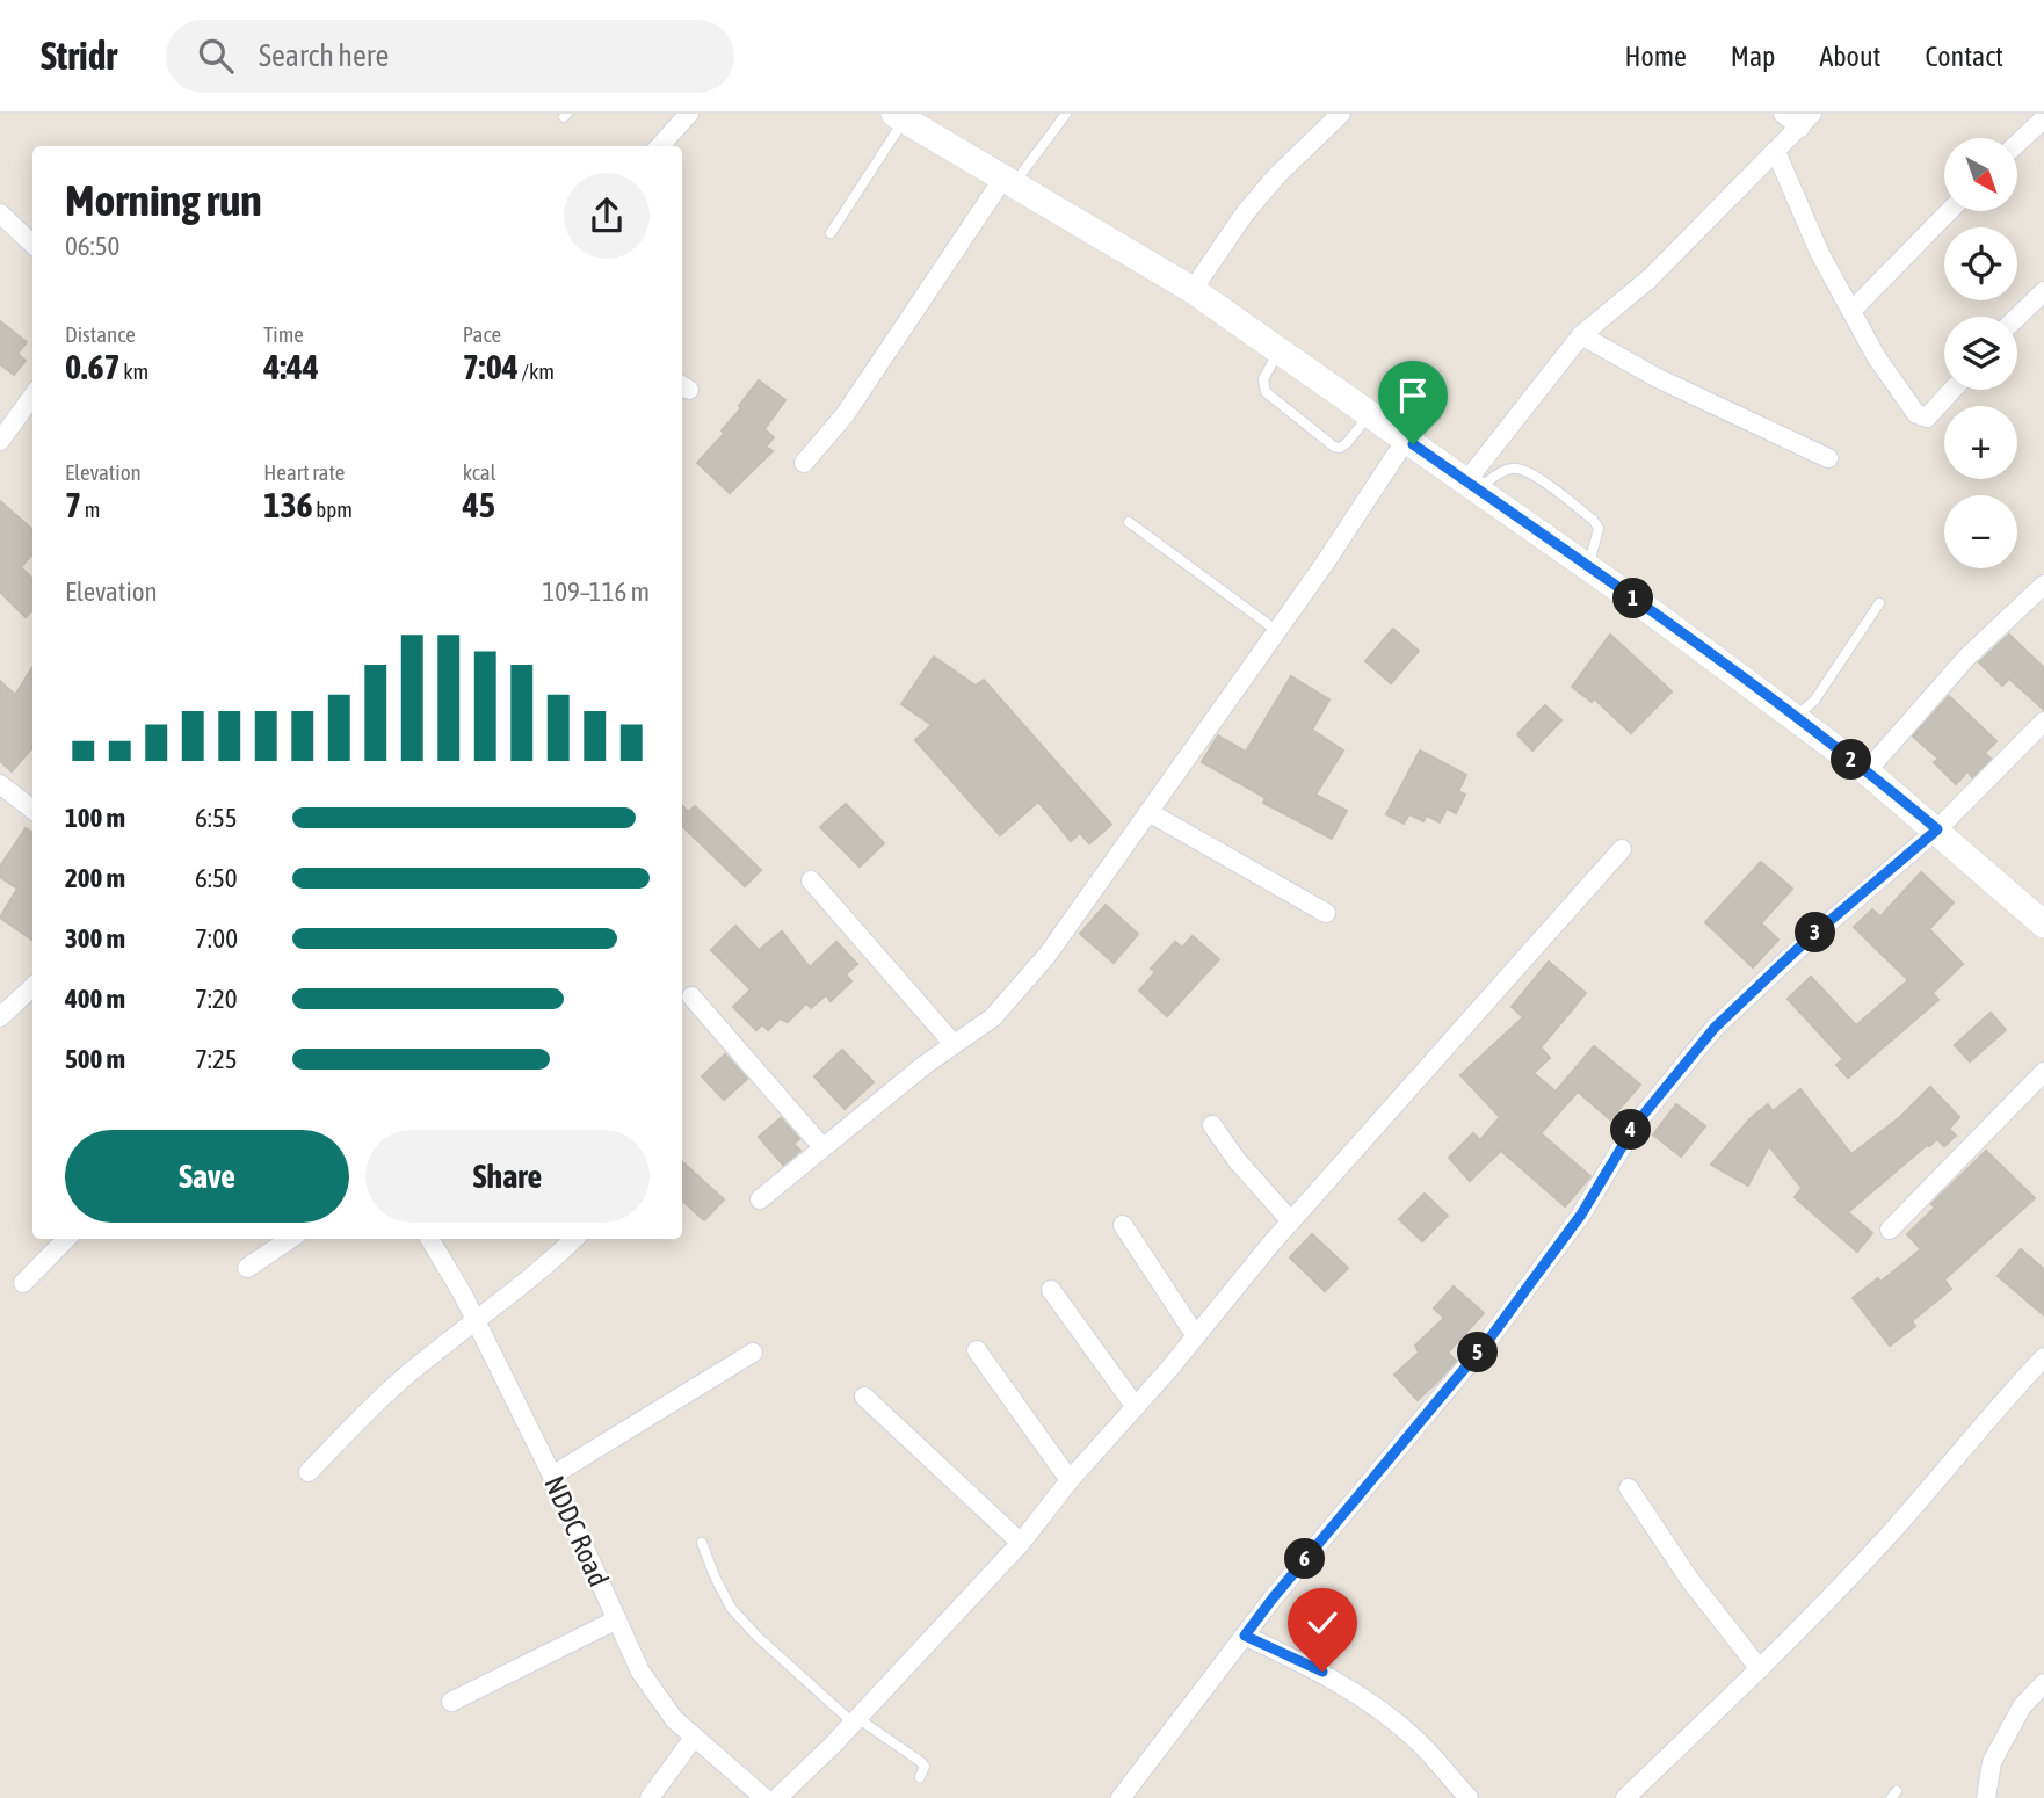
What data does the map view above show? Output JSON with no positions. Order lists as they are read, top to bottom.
{
  "streets": {
    "street": ["NDDC Road"]
  },
  "north": "bottom right",
  "page": {
    "header": "Stridr",
    "search": "Search here",
    "nav": [
      "Home",
      "Map",
      "About",
      "Contact"
    ],
    "map_buttons": ["+", "−"],
    "heading": ["Morning run", "06:50"],
    "stats": [
      ["Distance", "0.67 km"],
      ["Time", "4:44"],
      ["Pace", "7:04 /km"],
      ["Elevation", "7 m"],
      ["Heart rate", "136 bpm"],
      ["kcal", "45"]
    ],
    "chart": ["Elevation", "109–116 m"],
    "pins": [
      "1",
      "2",
      "3",
      "4",
      "5",
      "6"
    ],
    "list": [
      {
        "name": "100 m",
        "note": "6:55"
      },
      {
        "name": "200 m",
        "note": "6:50"
      },
      {
        "name": "300 m",
        "note": "7:00"
      },
      {
        "name": "400 m",
        "note": "7:20"
      },
      {
        "name": "500 m",
        "note": "7:25"
      }
    ],
    "buttons": ["Save", "Share"]
  }
}
